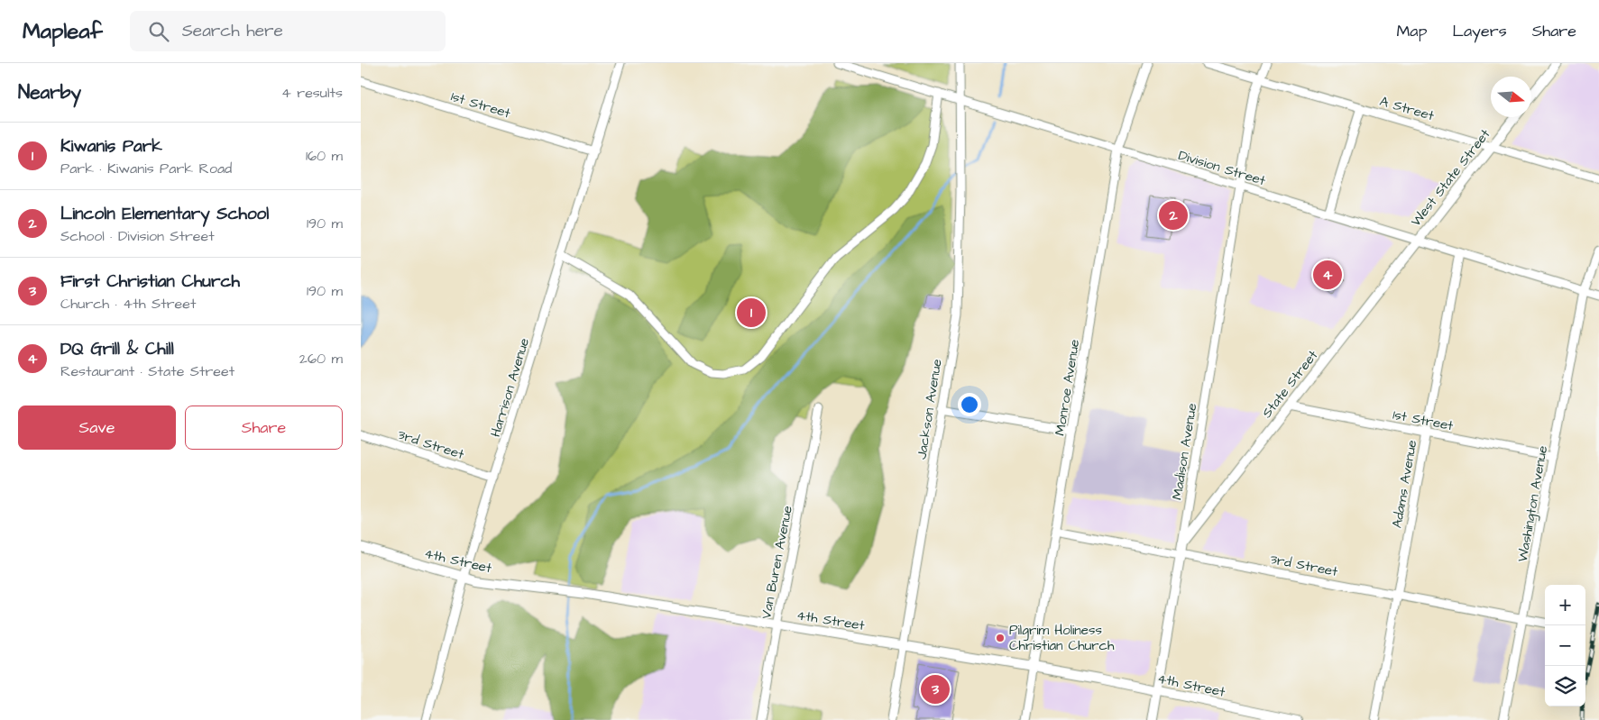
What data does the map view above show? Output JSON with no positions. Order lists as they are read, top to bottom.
{
  "streets": {
    "street": [
      "1st Street",
      "A Street",
      "Division Street",
      "West State Street",
      "State Street",
      "Harrison Avenue",
      "Monroe Avenue",
      "Jackson Avenue",
      "3rd Street",
      "Madison Avenue",
      "Adams Avenue",
      "Washington Avenue",
      "4th Street",
      "Van Buren Avenue"
    ]
  },
  "crossings": [
    ["1st Street", "State Street"],
    ["1st Street", "Harrison Avenue"],
    ["1st Street", "Adams Avenue"],
    ["1st Street", "Washington Avenue"],
    ["A Street", "West State Street"],
    ["A Street", "Madison Avenue"],
    ["Division Street", "West State Street"],
    ["Division Street", "State Street"],
    ["Division Street", "Monroe Avenue"],
    ["Division Street", "Jackson Avenue"],
    ["Division Street", "Madison Avenue"],
    ["Division Street", "Adams Avenue"],
    ["Division Street", "Washington Avenue"],
    ["West State Street", "State Street"],
    ["State Street", "Madison Avenue"],
    ["Harrison Avenue", "3rd Street"],
    ["Harrison Avenue", "4th Street"],
    ["Monroe Avenue", "3rd Street"],
    ["Monroe Avenue", "4th Street"],
    ["Jackson Avenue", "4th Street"],
    ["3rd Street", "Madison Avenue"],
    ["3rd Street", "Adams Avenue"],
    ["3rd Street", "Washington Avenue"],
    ["Madison Avenue", "4th Street"],
    ["4th Street", "Van Buren Avenue"]
  ],
  "places": ["Pilgrim Holiness Christian Church"],
  "north": "right",
  "page": {
    "header": "Mapleaf",
    "search": "Search here",
    "nav": ["Map", "Layers", "Share"],
    "heading": ["Nearby", "4 results"],
    "list": [
      {
        "mark": "1",
        "name": "Kiwanis Park",
        "note": "Park · Kiwanis Park Road",
        "value": "160 m"
      },
      {
        "mark": "2",
        "name": "Lincoln Elementary School",
        "note": "School · Division Street",
        "value": "190 m"
      },
      {
        "mark": "3",
        "name": "First Christian Church",
        "note": "Church · 4th Street",
        "value": "190 m"
      },
      {
        "mark": "4",
        "name": "DQ Grill & Chill",
        "note": "Restaurant · State Street",
        "value": "260 m"
      }
    ],
    "pins": [
      "2",
      "4",
      "1",
      "3"
    ],
    "buttons": ["Save", "Share"],
    "map_buttons": ["+", "−"]
  }
}
